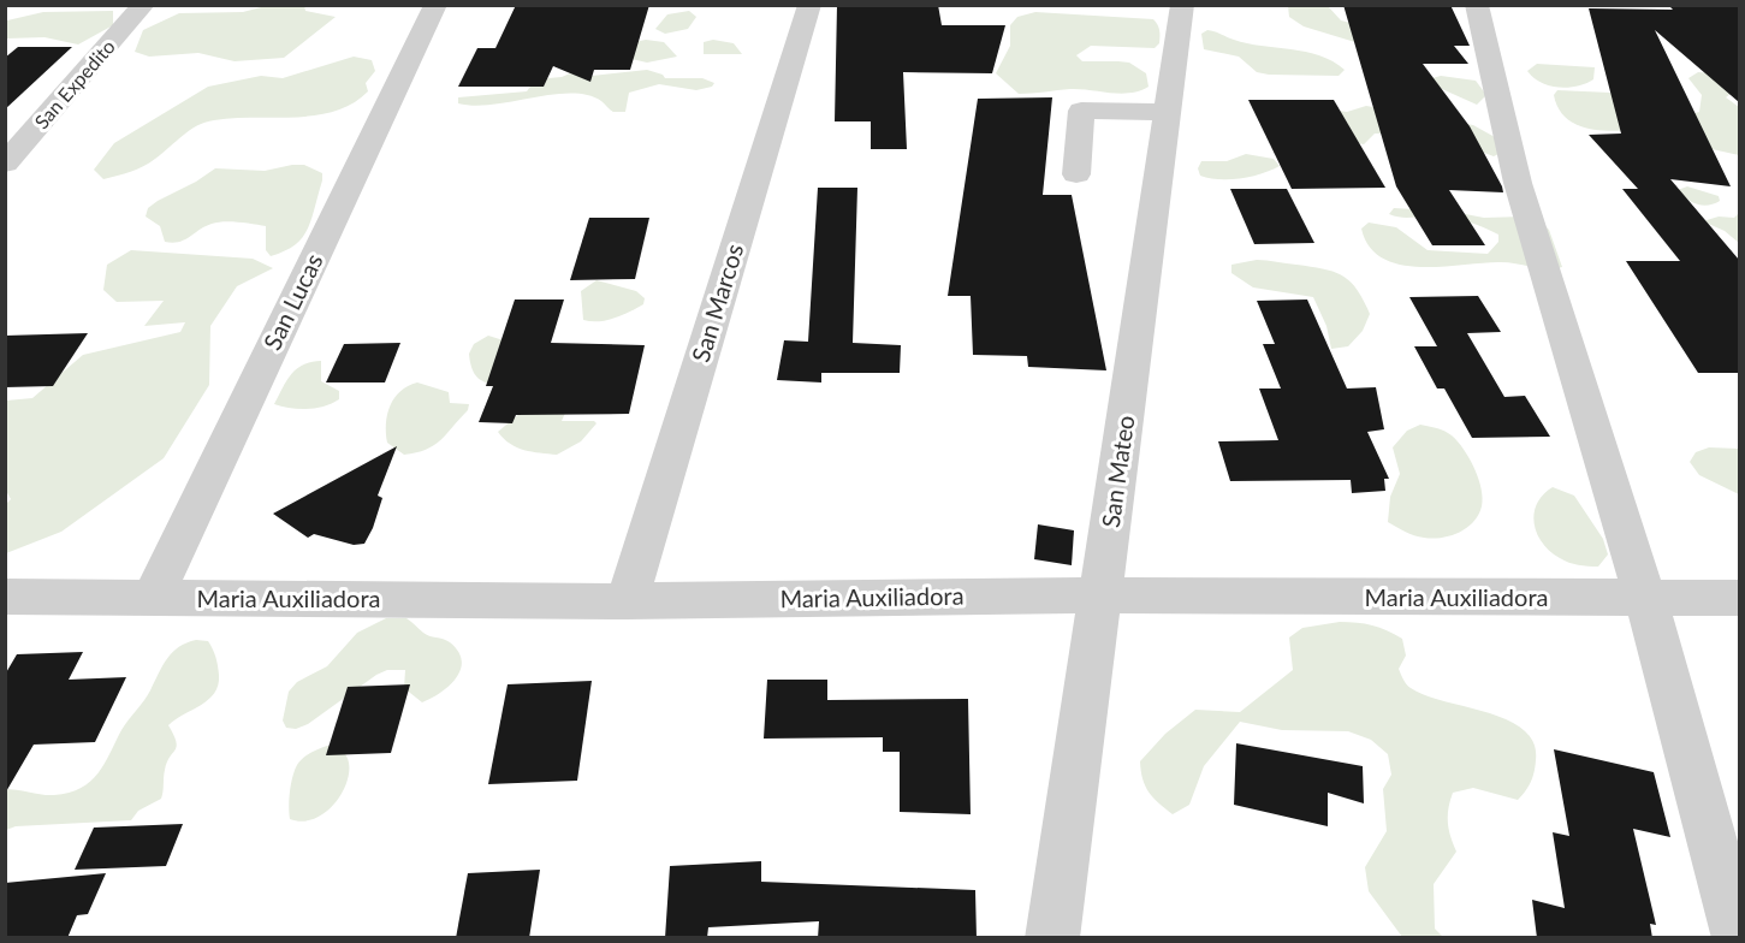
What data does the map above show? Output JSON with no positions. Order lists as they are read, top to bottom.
{
  "streets": {
    "street": [
      "San Expedito",
      "San Lucas",
      "San Marcos",
      "San Mateo",
      "Maria Auxiliadora"
    ]
  },
  "crossings": [
    ["San Lucas", "Maria Auxiliadora"],
    ["San Marcos", "Maria Auxiliadora"],
    ["San Mateo", "Maria Auxiliadora"]
  ]
}
